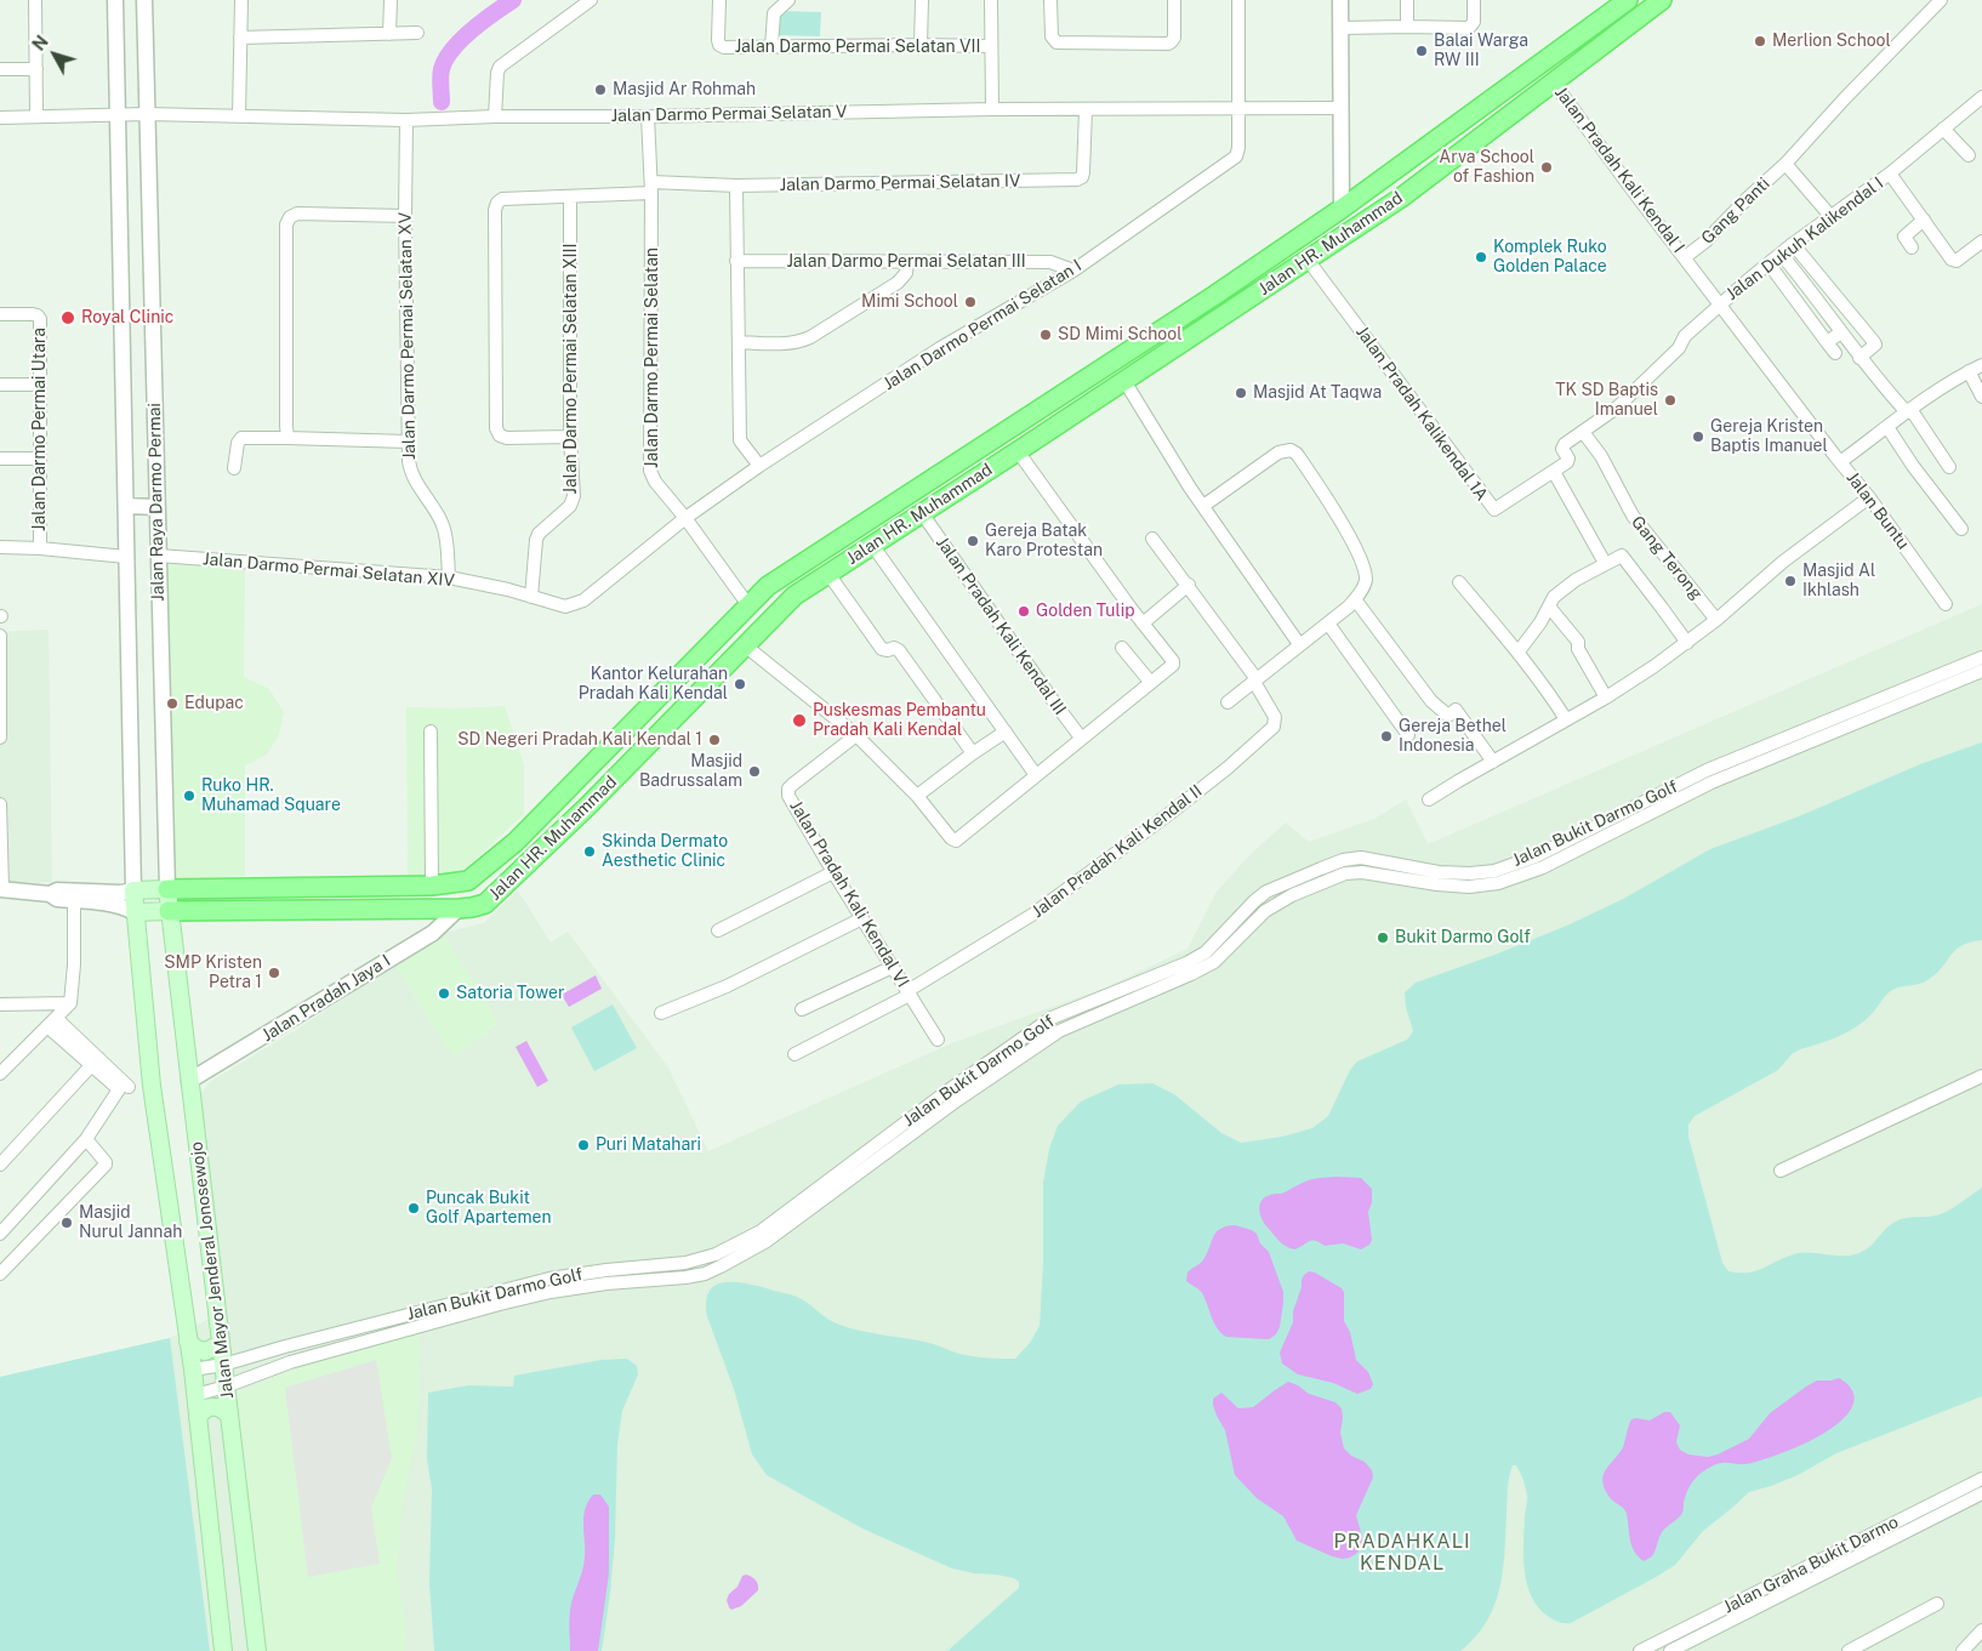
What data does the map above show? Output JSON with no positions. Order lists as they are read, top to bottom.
{
  "streets": {
    "main road": ["Jalan HR. Muhammad", "Jalan Mayor Jenderal Jonosewojo"],
    "street": [
      "Jalan Darmo Permai Selatan VII",
      "Jalan Darmo Permai Selatan V",
      "Jalan Pradah Kali Kendal I",
      "Jalan Darmo Permai Selatan IV",
      "Gang Panti",
      "Jalan Dukuh Kalikendal I",
      "Jalan Darmo Permai Selatan III",
      "Jalan Darmo Permai Selatan I",
      "Jalan Darmo Permai Selatan XV",
      "Jalan Darmo Permai Selatan",
      "Jalan Darmo Permai Selatan XIII",
      "Jalan Pradah Kalikendal 1A",
      "Jalan Darmo Permai Utara",
      "Jalan Raya Darmo Permai",
      "Jalan Buntu",
      "Gang Terong",
      "Jalan Darmo Permai Selatan XIV",
      "Jalan Pradah Kali Kendal III",
      "Jalan Bukit Darmo Golf",
      "Jalan Pradah Kali Kendal II",
      "Jalan Pradah Kali Kendal VI",
      "Jalan Pradah Jaya I",
      "Jalan Graha Bukit Darmo"
    ]
  },
  "crossings": [
    ["Jalan Darmo Permai Selatan V", "Jalan Darmo Permai Selatan IV"],
    ["Jalan Darmo Permai Selatan V", "Jalan Darmo Permai Selatan I"],
    ["Jalan Darmo Permai Selatan V", "Jalan Darmo Permai Selatan XV"],
    ["Jalan Darmo Permai Selatan V", "Jalan Darmo Permai Selatan"],
    ["Jalan Darmo Permai Selatan V", "Jalan Raya Darmo Permai"],
    ["Jalan Pradah Kali Kendal I", "Gang Panti"],
    ["Jalan Pradah Kali Kendal I", "Jalan Dukuh Kalikendal I"],
    ["Jalan Pradah Kali Kendal I", "Jalan HR. Muhammad"],
    ["Jalan Pradah Kali Kendal I", "Jalan Buntu"],
    ["Jalan Darmo Permai Selatan IV", "Jalan Darmo Permai Selatan"],
    ["Jalan Darmo Permai Selatan IV", "Jalan Darmo Permai Selatan XIII"],
    ["Jalan Dukuh Kalikendal I", "Jalan Pradah Kalikendal 1A"],
    ["Jalan Dukuh Kalikendal I", "Jalan Buntu"],
    ["Jalan Dukuh Kalikendal I", "Gang Terong"],
    ["Jalan HR. Muhammad", "Jalan Darmo Permai Selatan"],
    ["Jalan HR. Muhammad", "Jalan Pradah Kalikendal 1A"],
    ["Jalan HR. Muhammad", "Jalan Raya Darmo Permai"],
    ["Jalan HR. Muhammad", "Jalan Pradah Kali Kendal III"],
    ["Jalan HR. Muhammad", "Jalan Pradah Jaya I"],
    ["Jalan HR. Muhammad", "Jalan Mayor Jenderal Jonosewojo"],
    ["Jalan Darmo Permai Selatan III", "Jalan Darmo Permai Selatan I"],
    ["Jalan Darmo Permai Selatan I", "Jalan Darmo Permai Selatan"],
    ["Jalan Darmo Permai Selatan I", "Jalan Darmo Permai Selatan XIV"],
    ["Jalan Darmo Permai Selatan XV", "Jalan Darmo Permai Selatan XIV"],
    ["Jalan Darmo Permai Selatan", "Jalan Darmo Permai Selatan XIV"],
    ["Jalan Darmo Permai Selatan XIII", "Jalan Darmo Permai Selatan XIV"],
    ["Jalan Darmo Permai Utara", "Jalan Raya Darmo Permai"],
    ["Jalan Raya Darmo Permai", "Jalan Darmo Permai Selatan XIV"],
    ["Jalan Raya Darmo Permai", "Jalan Mayor Jenderal Jonosewojo"],
    ["Jalan Bukit Darmo Golf", "Jalan Mayor Jenderal Jonosewojo"],
    ["Jalan Pradah Kali Kendal II", "Jalan Pradah Kali Kendal VI"],
    ["Jalan Pradah Jaya I", "Jalan Mayor Jenderal Jonosewojo"]
  ],
  "districts": ["PRADAHKALI KENDAL"],
  "places": [
    "Merlion School",
    "Balai Warga RW III",
    "Masjid Ar Rohmah",
    "Arva School of Fashion",
    "Komplek Ruko Golden Palace",
    "Mimi School",
    "Royal Clinic",
    "SD Mimi School",
    "Masjid At Taqwa",
    "TK SD Baptis Imanuel",
    "Gereja Kristen Baptis Imanuel",
    "Gereja Batak Karo Protestan",
    "Masjid Al Ikhlash",
    "Golden Tulip",
    "Kantor Kelurahan Pradah Kali Kendal",
    "Edupac",
    "Puskesmas Pembantu Pradah Kali Kendal",
    "Gereja Bethel Indonesia",
    "SD Negeri Pradah Kali Kendal 1",
    "Masjid Badrussalam",
    "Ruko HR. Muhamad Square",
    "Skinda Dermato Aesthetic Clinic",
    "Bukit Darmo Golf",
    "SMP Kristen Petra 1",
    "Satoria Tower",
    "Puri Matahari",
    "Puncak Bukit Golf Apartemen",
    "Masjid Nurul Jannah"
  ],
  "north": "top left"
}
